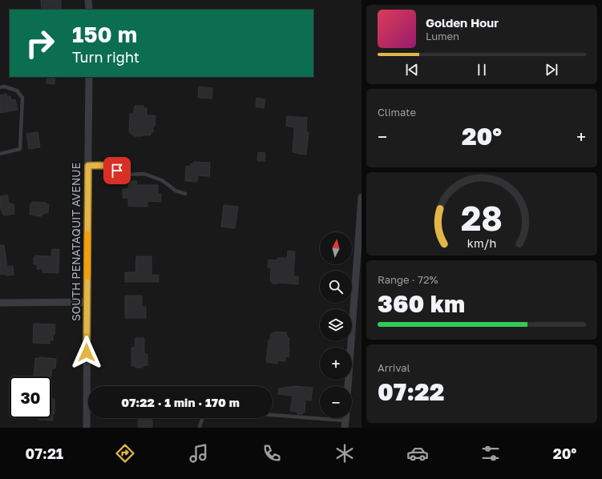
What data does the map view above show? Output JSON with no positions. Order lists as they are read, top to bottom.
{
  "streets": {
    "street": ["SOUTH PENATAQUIT AVENUE"]
  },
  "north": "top",
  "page": {
    "turn": ["150 m", "Turn right"],
    "song": ["Golden Hour", "Lumen"],
    "tile": [
      "Climate",
      ["Range · 72%", "360 km"],
      ["Arrival", "07:22"]
    ],
    "heat": ["−", "20°", "+"],
    "map_buttons": ["+", "−"],
    "limit": "30",
    "trip": "07:22 · 1 min · 170 m",
    "tabs": ["07:21", "20°"],
    "gauge": ["28", "km/h"]
  }
}
